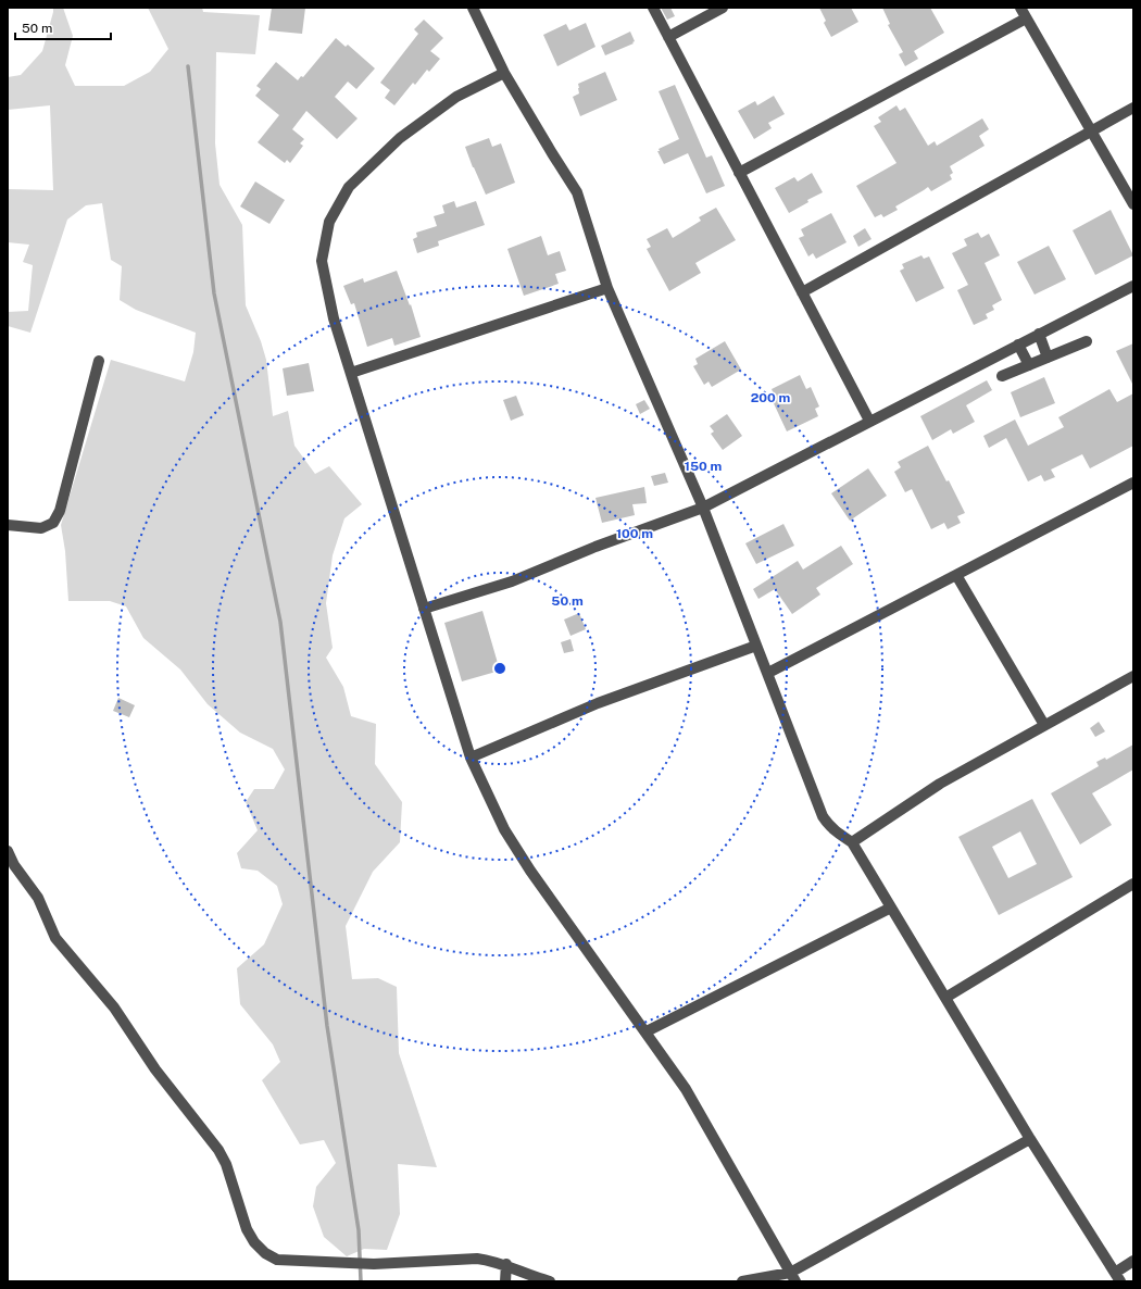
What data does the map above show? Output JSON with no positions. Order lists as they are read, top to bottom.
{
  "scale_bar": "50 m",
  "rings": [
    "200 m",
    "150 m",
    "100 m",
    "50 m"
  ]
}
